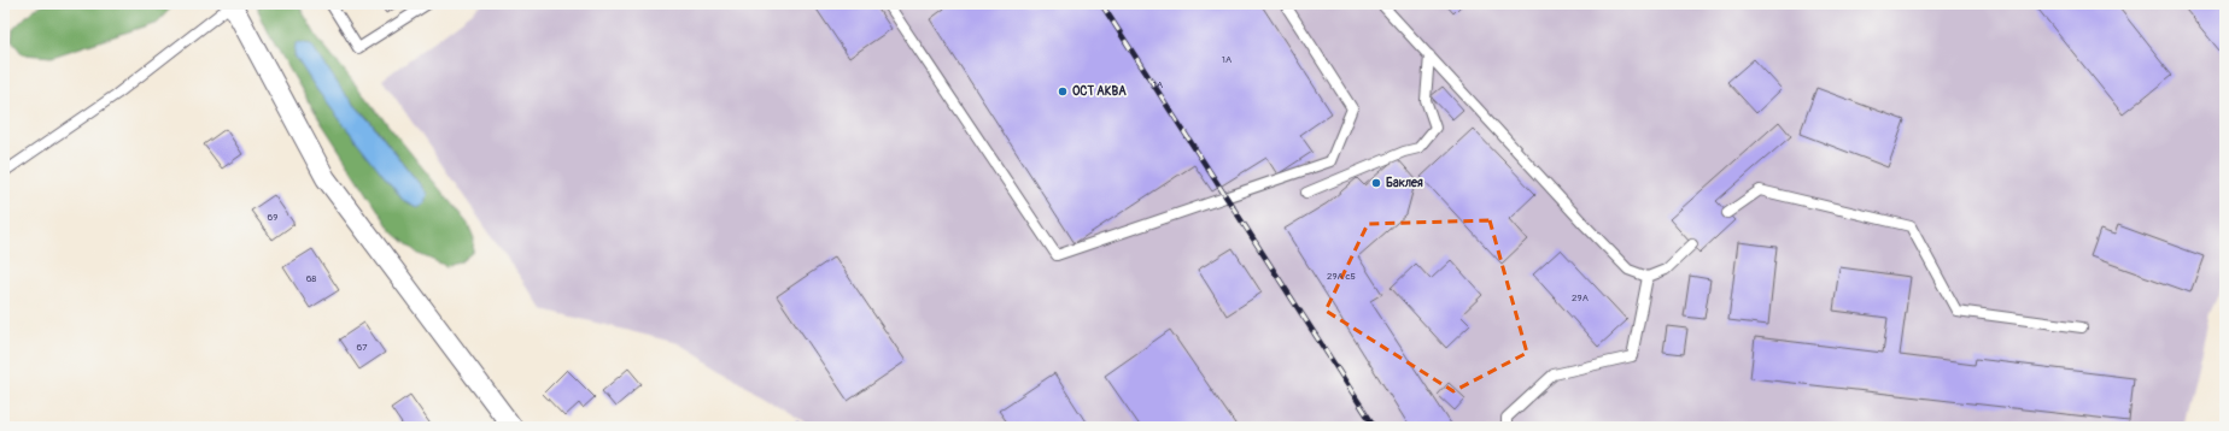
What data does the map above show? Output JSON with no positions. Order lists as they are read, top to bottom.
{
  "places": ["ОСТ АКВА", "Баклея"],
  "house_numbers": [
    "1А",
    "1А",
    "69",
    "29А с5",
    "68",
    "29А",
    "67"
  ]
}
